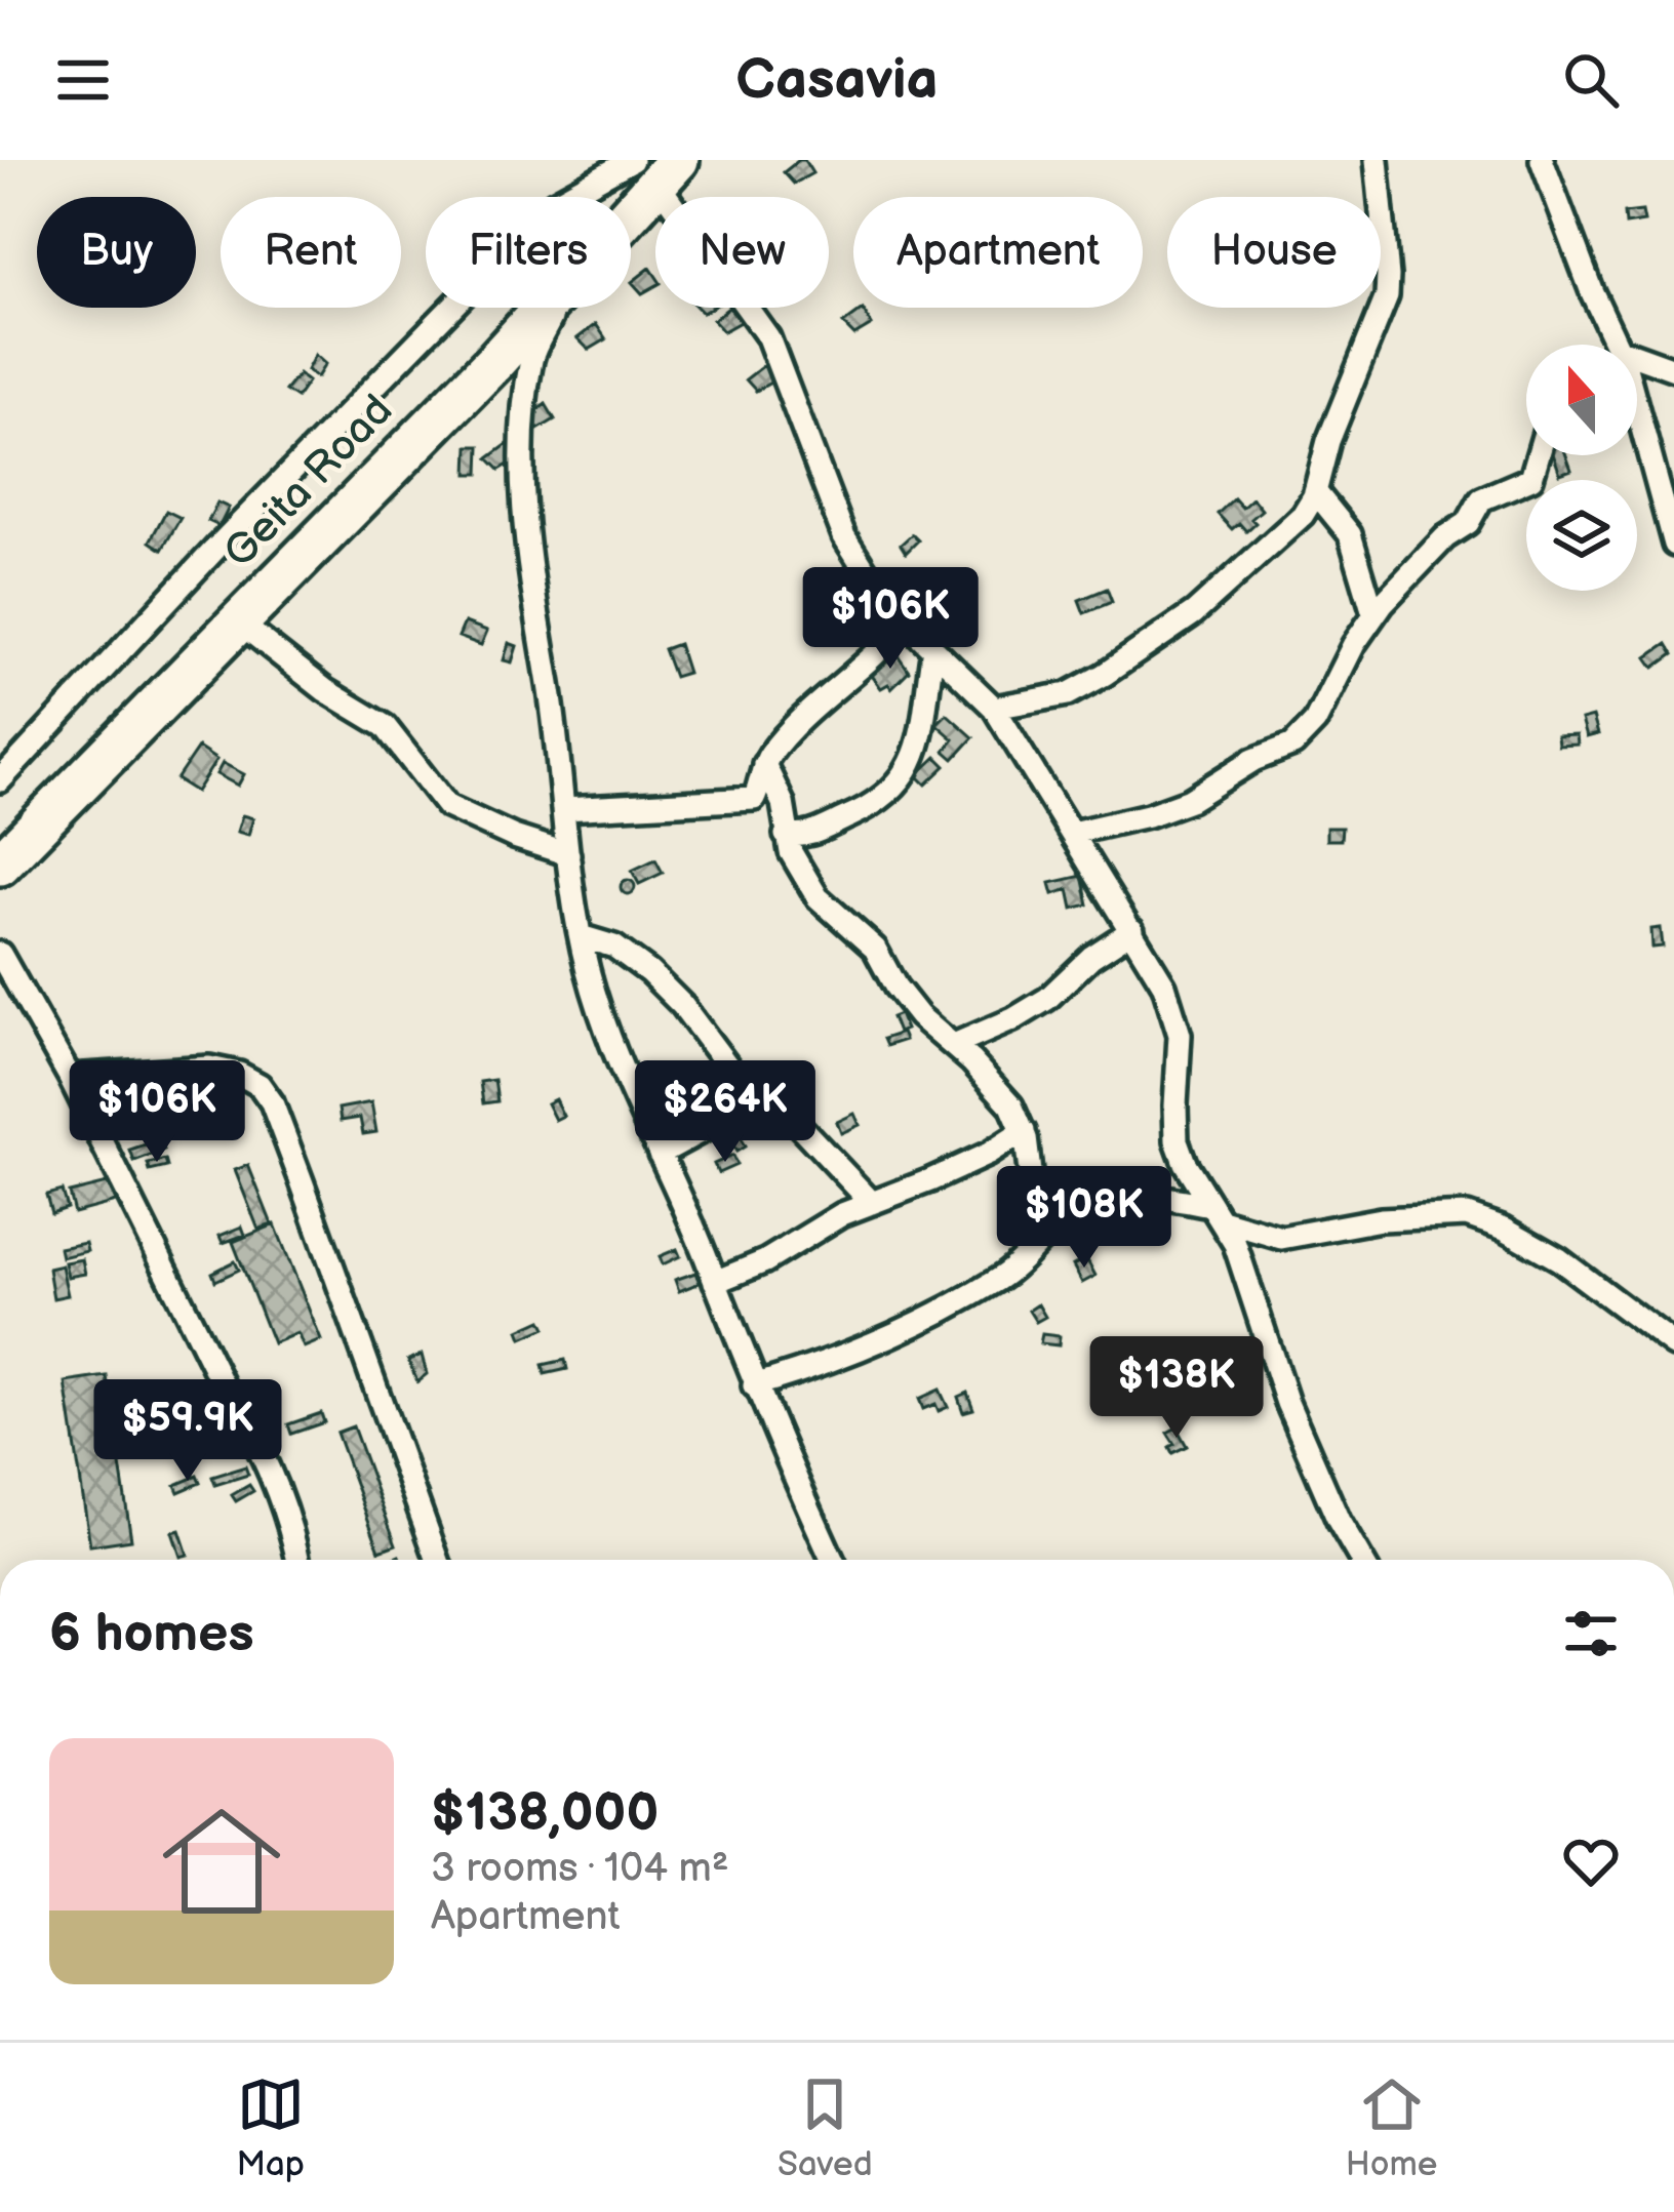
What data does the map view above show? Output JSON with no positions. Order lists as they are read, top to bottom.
{
  "streets": {
    "highway": ["Geita Road"]
  },
  "north": "top",
  "page": {
    "header": "Casavia",
    "chip": [
      "Buy",
      "Rent",
      "Filters",
      "New",
      "Apartment",
      "House"
    ],
    "price": [
      "$106K",
      "$106K",
      "$264K",
      "$108K",
      "$138K",
      "$59.9K"
    ],
    "heading": "6 homes",
    "list": [
      {
        "name": "$138,000",
        "note": "3 rooms · 104 m² · Apartment"
      }
    ],
    "tabs": ["Map", "Saved", "Home"]
  }
}
